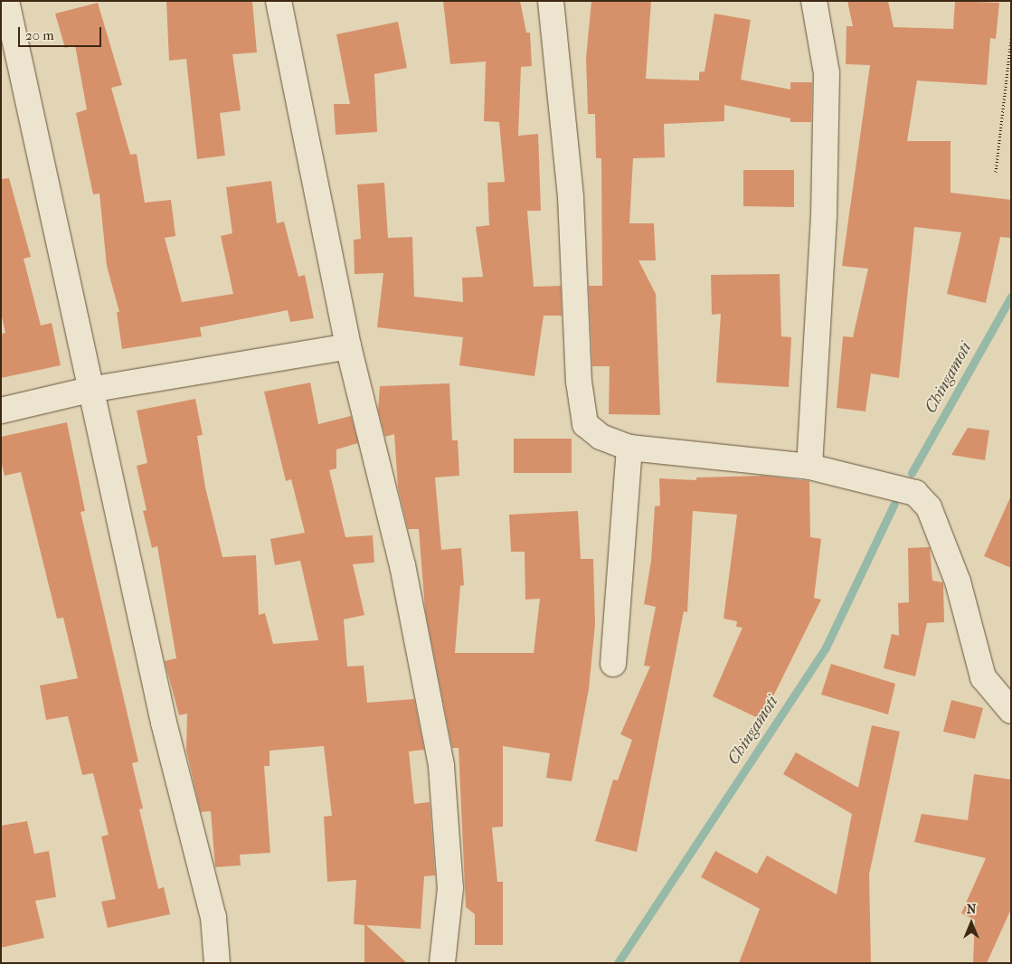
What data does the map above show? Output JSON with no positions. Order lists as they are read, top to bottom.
{
  "water": ["Chingamoti"],
  "scale_bar": "20 m",
  "north": "top"
}
